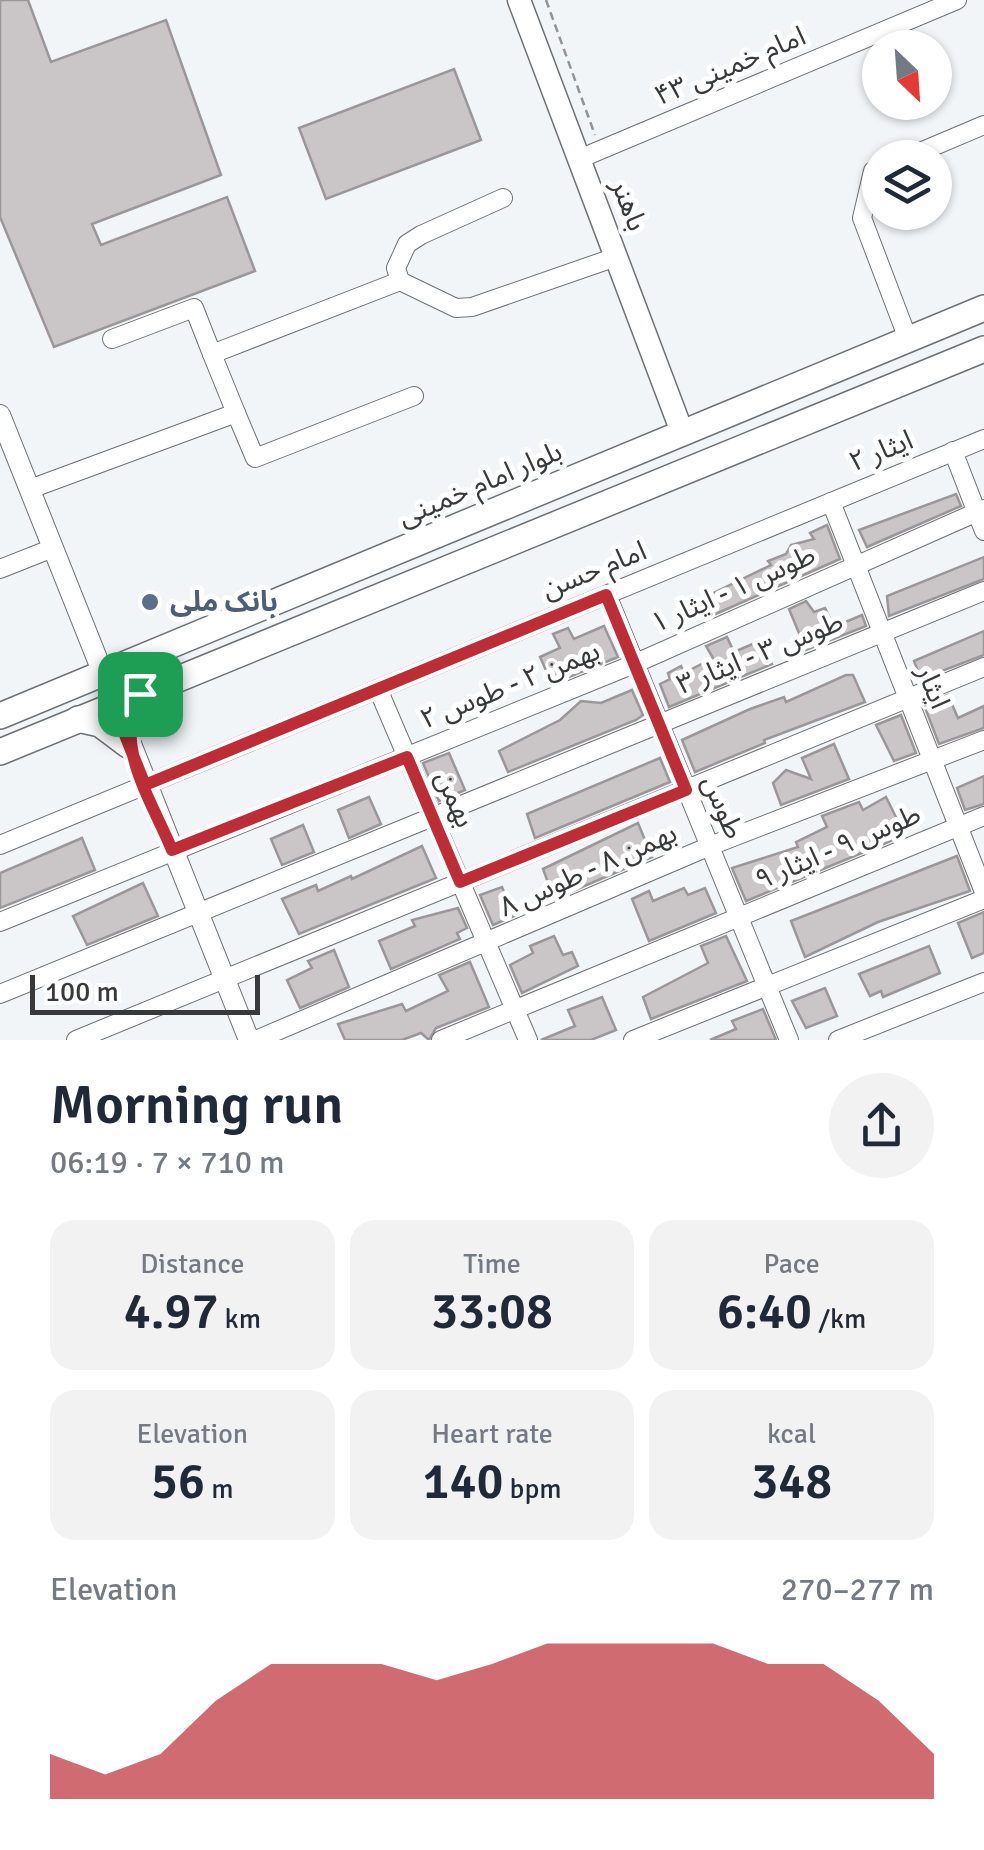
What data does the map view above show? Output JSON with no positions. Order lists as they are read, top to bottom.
{
  "streets": {
    "main road": ["باهنر", "بلوار امام خمینی"],
    "street": [
      "امام خمینی ۴۳",
      "ایثار ۲",
      "امام حسن",
      "طوس ۱ - ایثار ۱",
      "طوس ۳ - ایثار ۳",
      "بهمن ۲ - طوس ۲",
      "ایثار",
      "بهمن",
      "طوس",
      "طوس ۹ - ایثار ۹",
      "بهمن ۸ - طوس ۸"
    ]
  },
  "crossings": [
    ["امام خمینی ۴۳", "باهنر"],
    ["باهنر", "بلوار امام خمینی"],
    ["ایثار ۲", "امام حسن"],
    ["ایثار ۲", "ایثار"],
    ["امام حسن", "ایثار"],
    ["امام حسن", "بهمن"],
    ["امام حسن", "طوس"],
    ["طوس ۱ - ایثار ۱", "بهمن ۲ - طوس ۲"],
    ["طوس ۱ - ایثار ۱", "ایثار"],
    ["طوس ۱ - ایثار ۱", "طوس"],
    ["طوس ۳ - ایثار ۳", "ایثار"],
    ["طوس ۳ - ایثار ۳", "بهمن"],
    ["طوس ۳ - ایثار ۳", "طوس"],
    ["بهمن ۲ - طوس ۲", "بهمن"],
    ["بهمن ۲ - طوس ۲", "طوس"],
    ["ایثار", "طوس ۹ - ایثار ۹"],
    ["ایثار", "بهمن ۸ - طوس ۸"],
    ["بهمن", "طوس ۹ - ایثار ۹"],
    ["بهمن", "بهمن ۸ - طوس ۸"],
    ["طوس", "طوس ۹ - ایثار ۹"],
    ["طوس", "بهمن ۸ - طوس ۸"]
  ],
  "places": ["بانک ملی"],
  "scale_bar": "100 m",
  "north": "bottom right",
  "page": {
    "scale": "100 m",
    "heading": ["Morning run", "06:19 · 7 × 710 m"],
    "stats": [
      ["Distance", "4.97 km"],
      ["Time", "33:08"],
      ["Pace", "6:40 /km"],
      ["Elevation", "56 m"],
      ["Heart rate", "140 bpm"],
      ["kcal", "348"]
    ],
    "chart": ["Elevation", "270–277 m"]
  }
}
